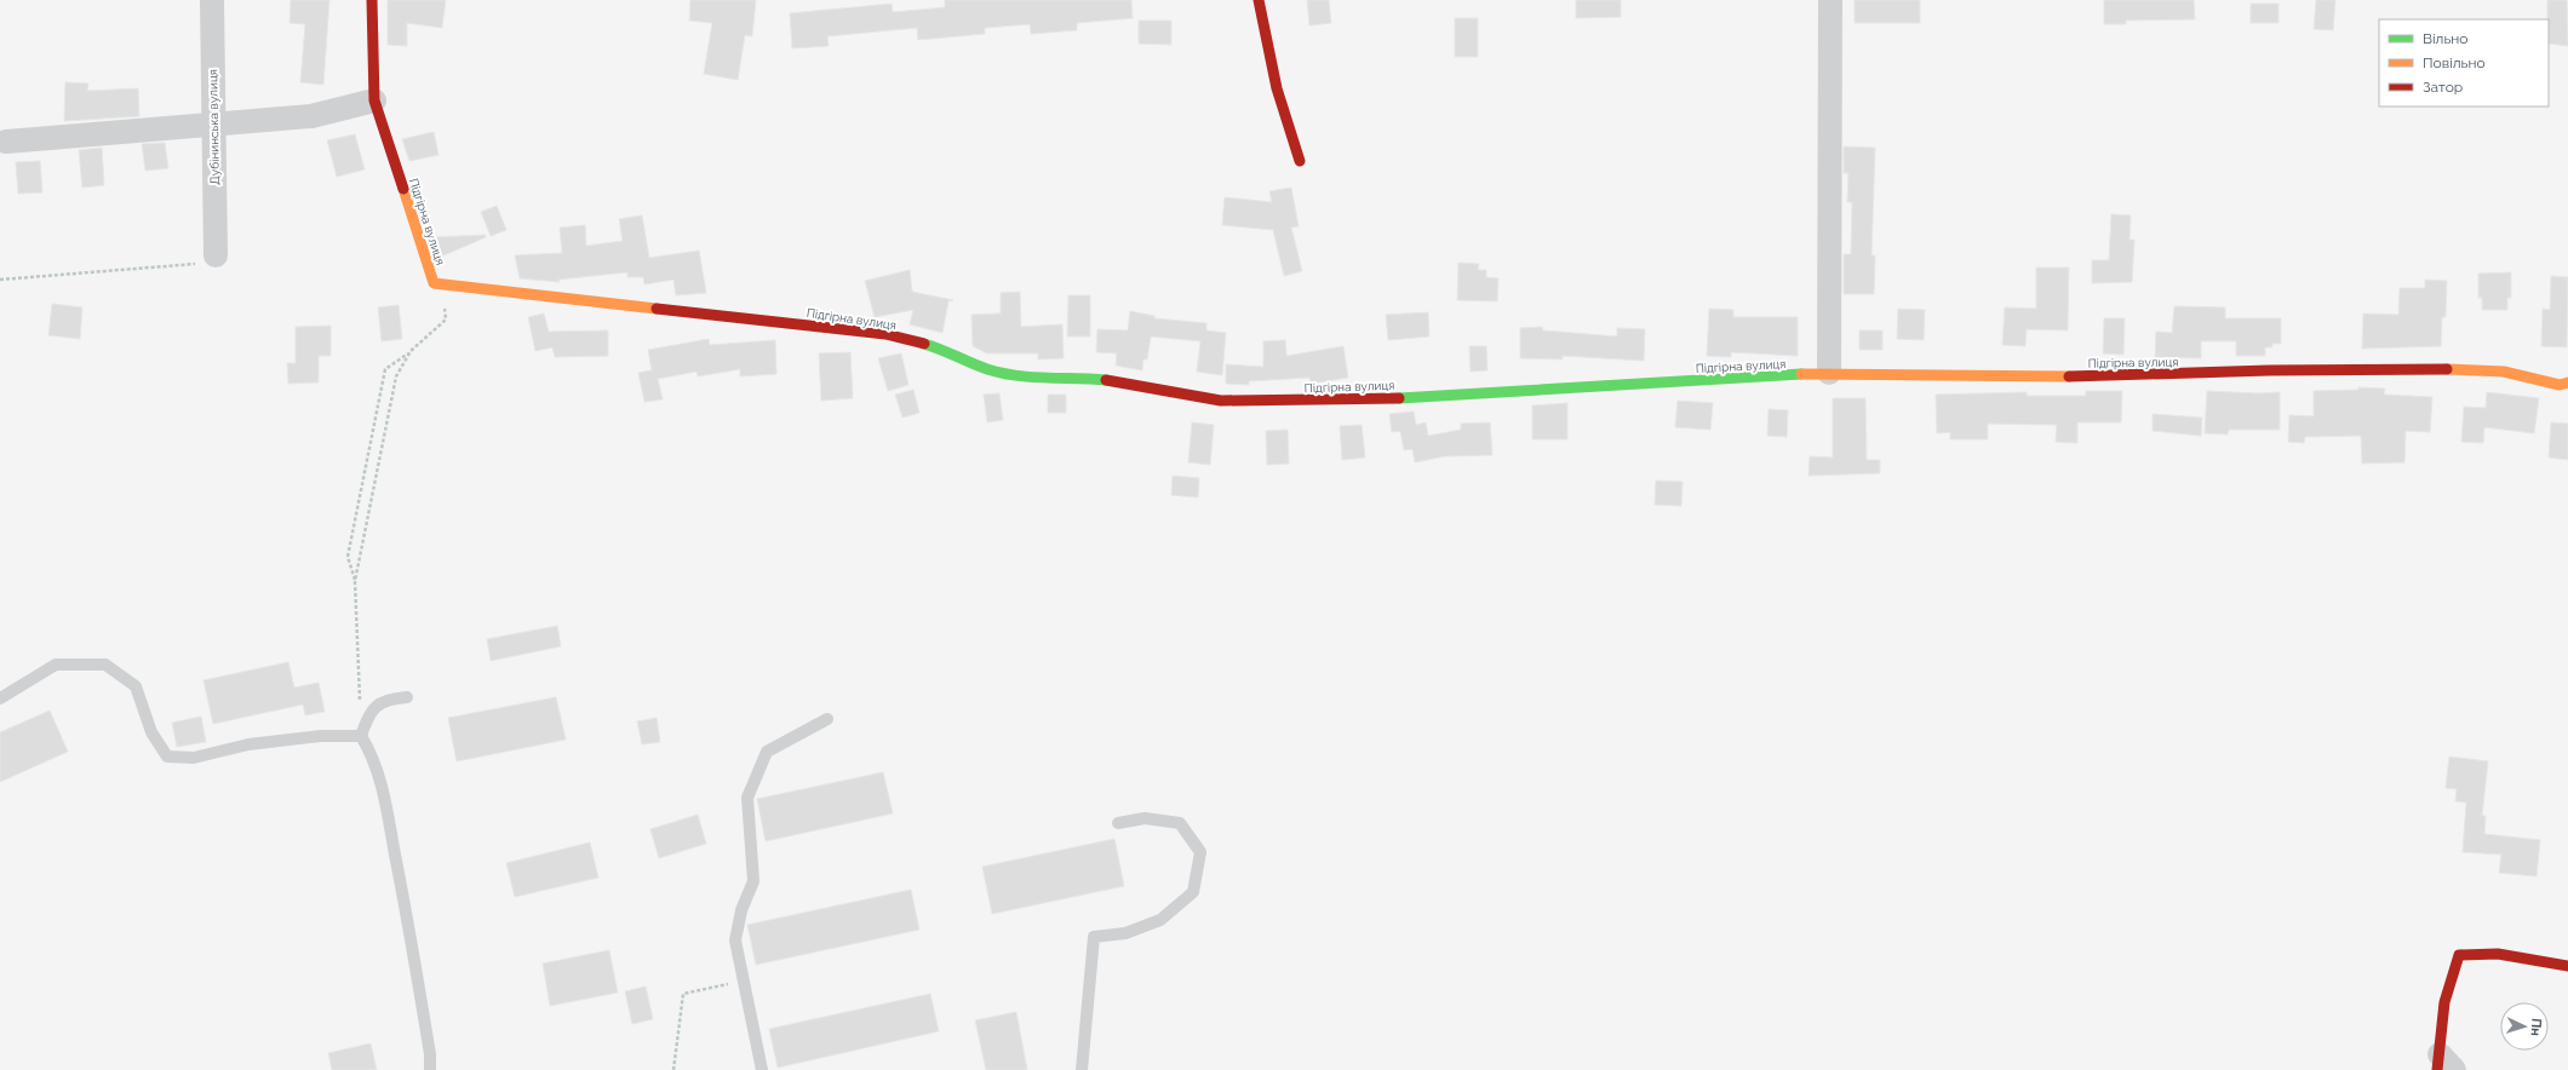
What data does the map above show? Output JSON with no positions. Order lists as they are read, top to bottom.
{
  "streets": {
    "street": ["Дубінинська вулиця", "Підгірна вулиця"]
  },
  "legend": ["Вільно", "Повільно", "Затор"],
  "north": "right"
}
